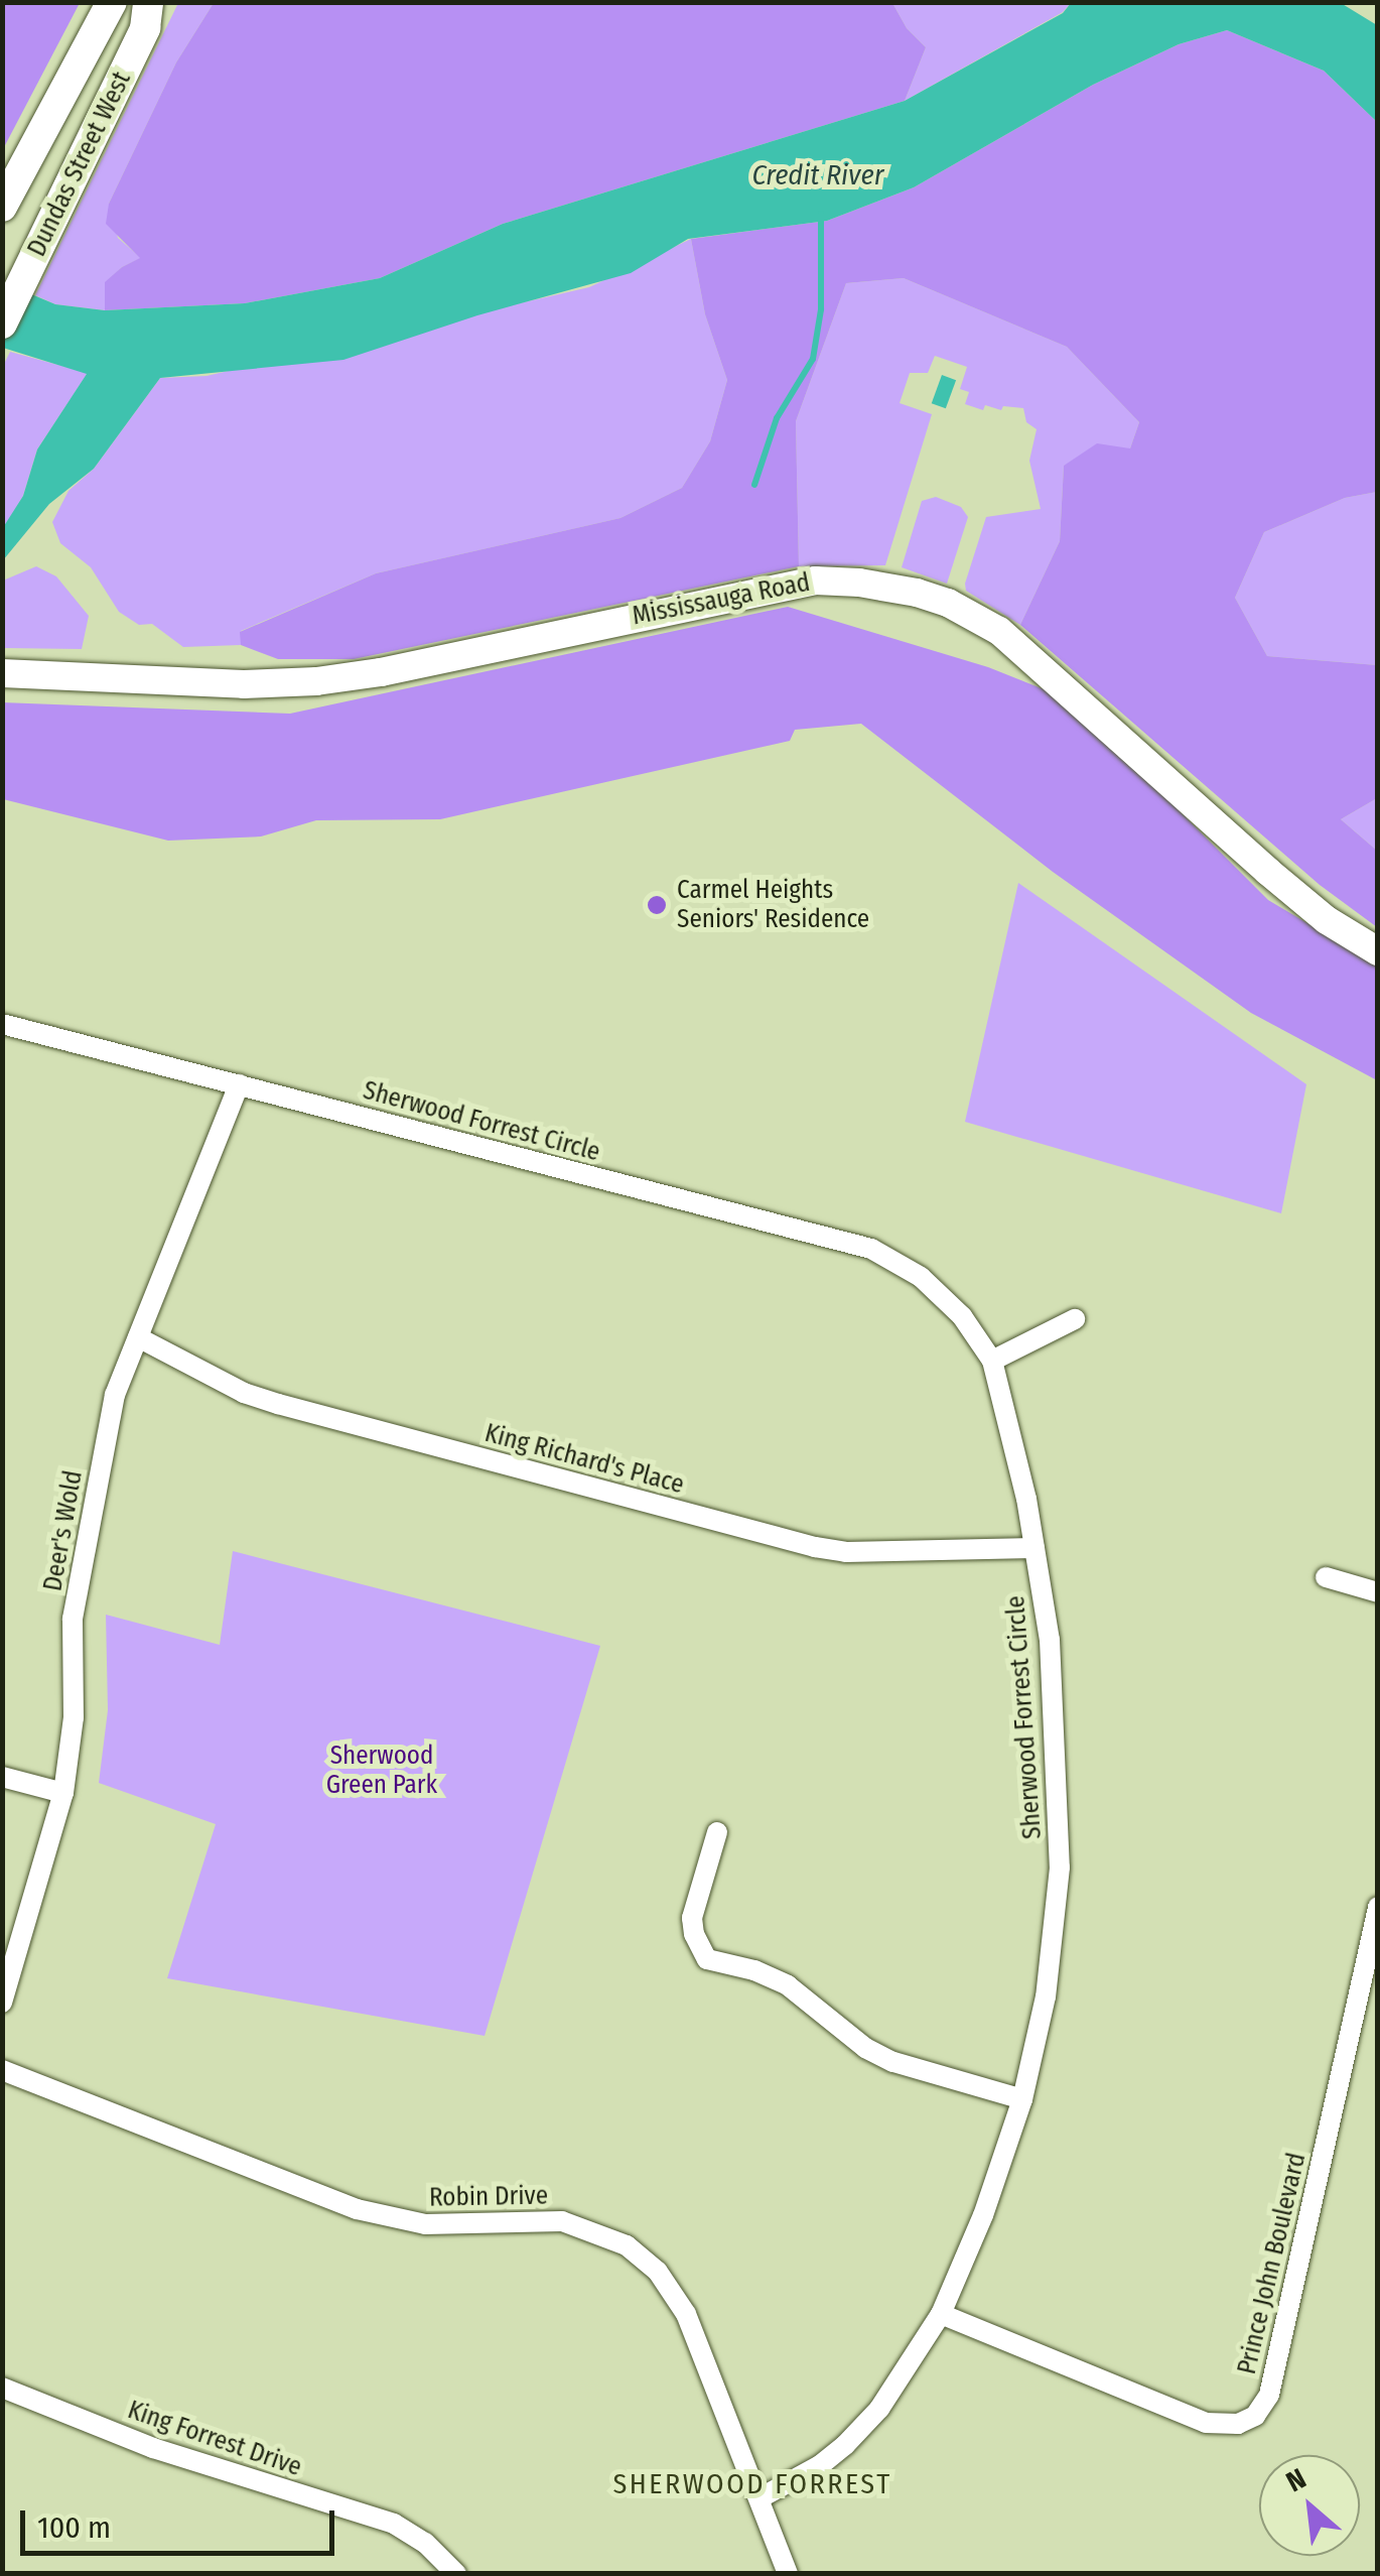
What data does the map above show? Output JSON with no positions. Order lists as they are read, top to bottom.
{
  "streets": {
    "main road": ["Dundas Street West", "Mississauga Road"],
    "street": [
      "Sherwood Forrest Circle",
      "King Richard's Place",
      "Deer's Wold",
      "Robin Drive",
      "Prince John Boulevard",
      "King Forrest Drive"
    ]
  },
  "crossings": [
    ["Sherwood Forrest Circle", "King Richard's Place"],
    ["Sherwood Forrest Circle", "Deer's Wold"],
    ["Sherwood Forrest Circle", "Robin Drive"],
    ["Sherwood Forrest Circle", "Prince John Boulevard"],
    ["King Richard's Place", "Deer's Wold"]
  ],
  "districts": ["SHERWOOD FORREST"],
  "water": ["Credit River"],
  "parks": ["Sherwood Green Park"],
  "places": ["Carmel Heights Seniors' Residence"],
  "scale_bar": "100 m",
  "north": "top left"
}
